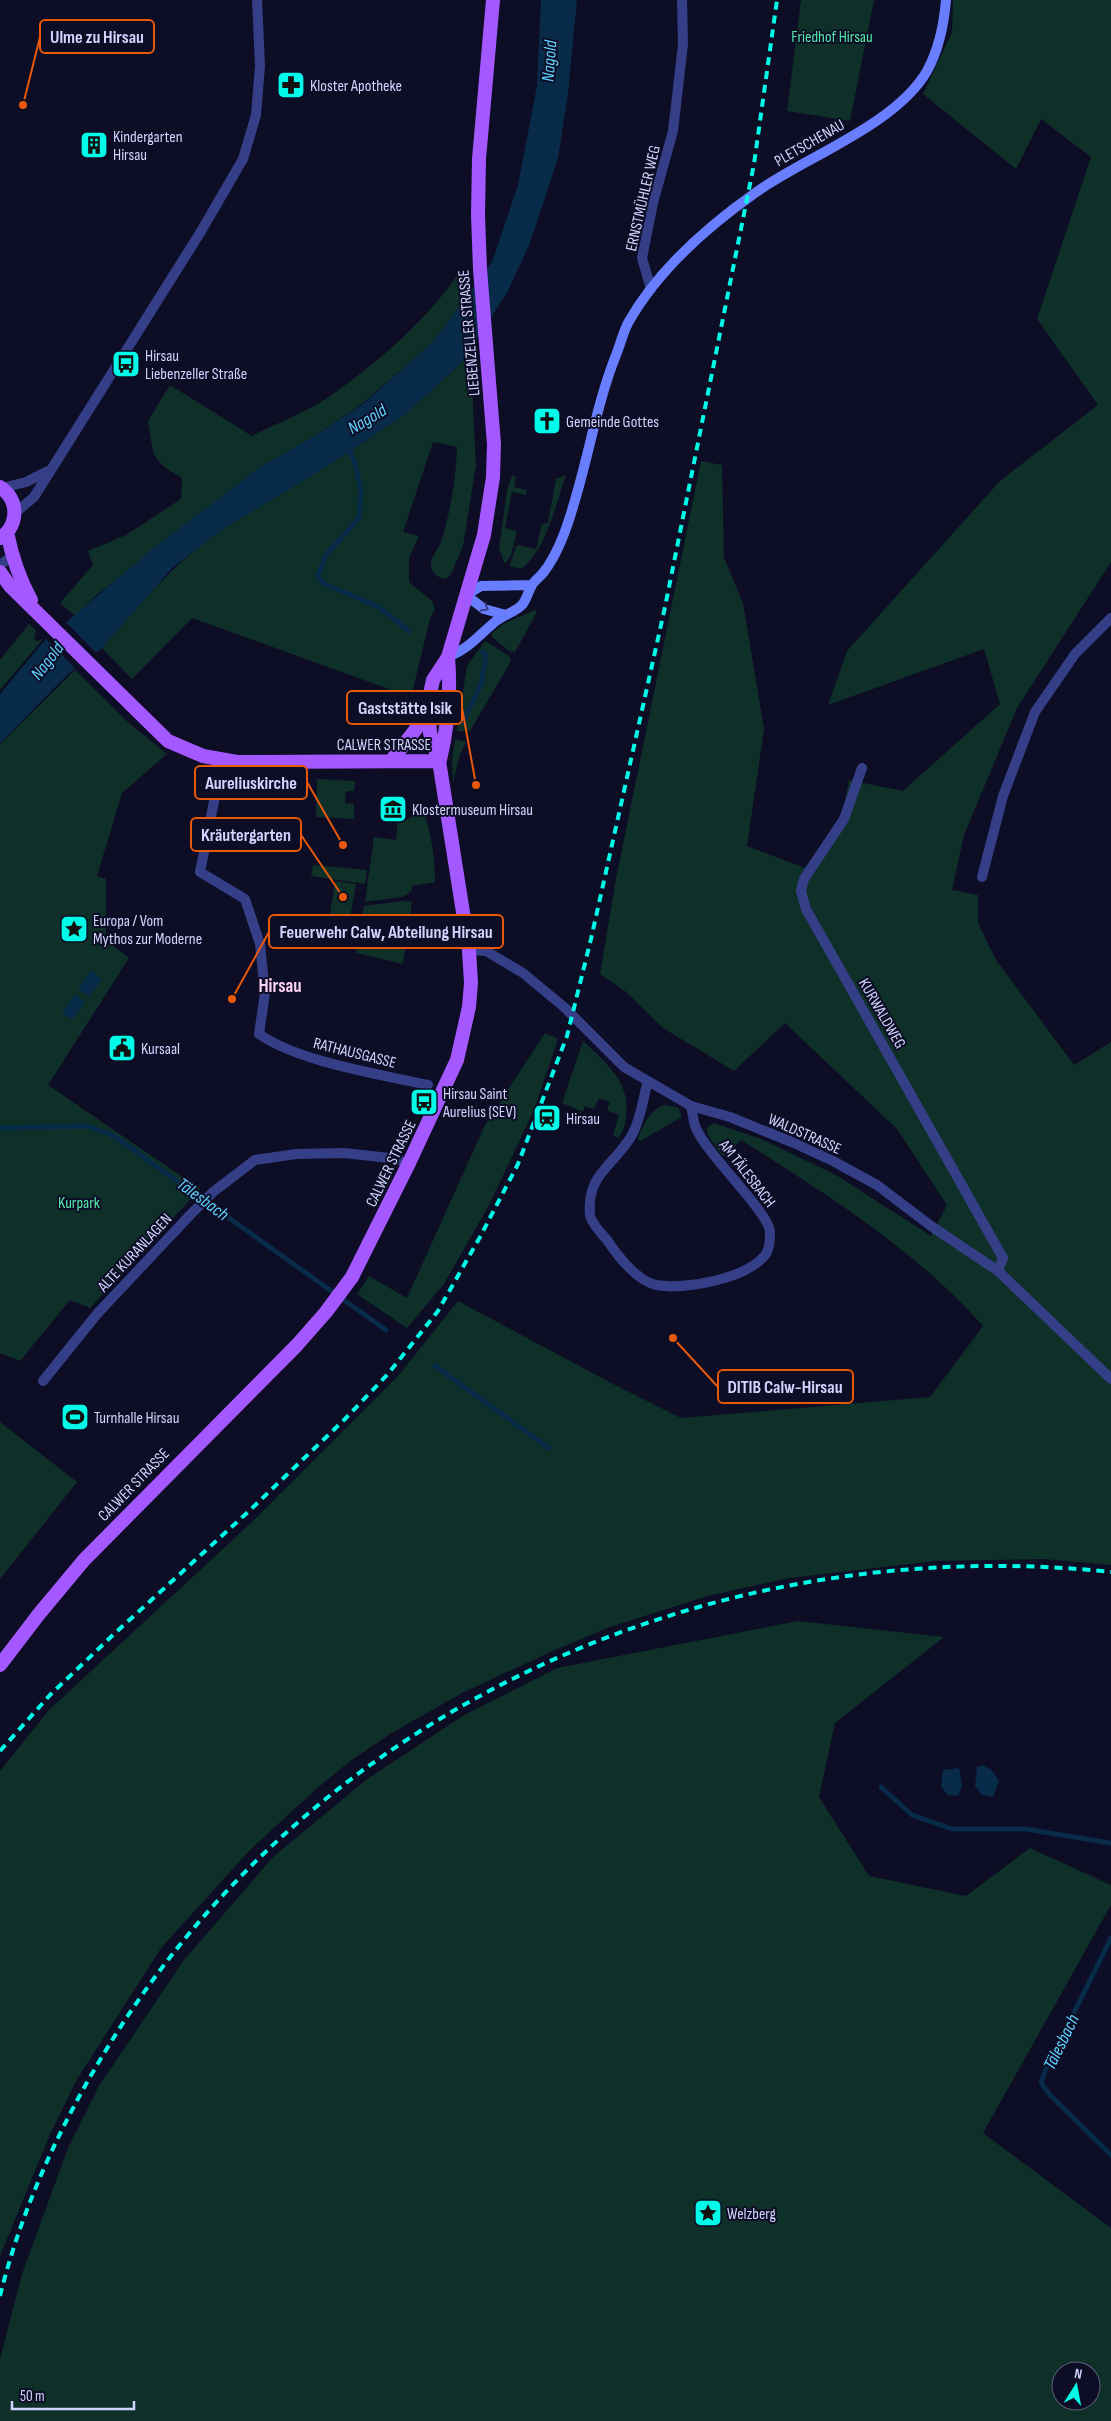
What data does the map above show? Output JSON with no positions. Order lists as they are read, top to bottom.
{
  "streets": {
    "main road": ["PLETSCHENAU", "LIEBENZELLER STRASSE", "CALWER STRASSE"],
    "street": [
      "ERNSTMÜHLER WEG",
      "KURWALDWEG",
      "RATHAUSGASSE",
      "WALDSTRASSE",
      "AM TÄLESBACH",
      "ALTE KURANLAGEN"
    ]
  },
  "crossings": [
    ["PLETSCHENAU", "ERNSTMÜHLER WEG"],
    ["LIEBENZELLER STRASSE", "CALWER STRASSE"],
    ["CALWER STRASSE", "RATHAUSGASSE"],
    ["CALWER STRASSE", "WALDSTRASSE"],
    ["CALWER STRASSE", "ALTE KURANLAGEN"],
    ["KURWALDWEG", "WALDSTRASSE"],
    ["WALDSTRASSE", "AM TÄLESBACH"]
  ],
  "districts": ["Hirsau"],
  "water": ["Nagold", "Tälesbach"],
  "parks": ["Friedhof Hirsau", "Kurpark"],
  "places": {
    "pharmacy": ["Kloster Apotheke"],
    "other": [
      "Ulme zu Hirsau",
      "Gaststätte Isik",
      "Aureliuskirche",
      "Kräutergarten",
      "Feuerwehr Calw, Abteilung Hirsau",
      "DITIB Calw-Hirsau"
    ],
    "building": ["Kindergarten Hirsau"],
    "bus stop": ["Hirsau Liebenzeller Straße", "Hirsau Saint Aurelius (SEV)"],
    "church": ["Gemeinde Gottes"],
    "museum": ["Klostermuseum Hirsau"],
    "place": ["Europa / Vom Mythos zur Moderne", "Welzberg"],
    "public building": ["Kursaal"],
    "station": ["Hirsau"],
    "sports": ["Turnhalle Hirsau"]
  },
  "scale_bar": "50 m",
  "north": "top"
}
